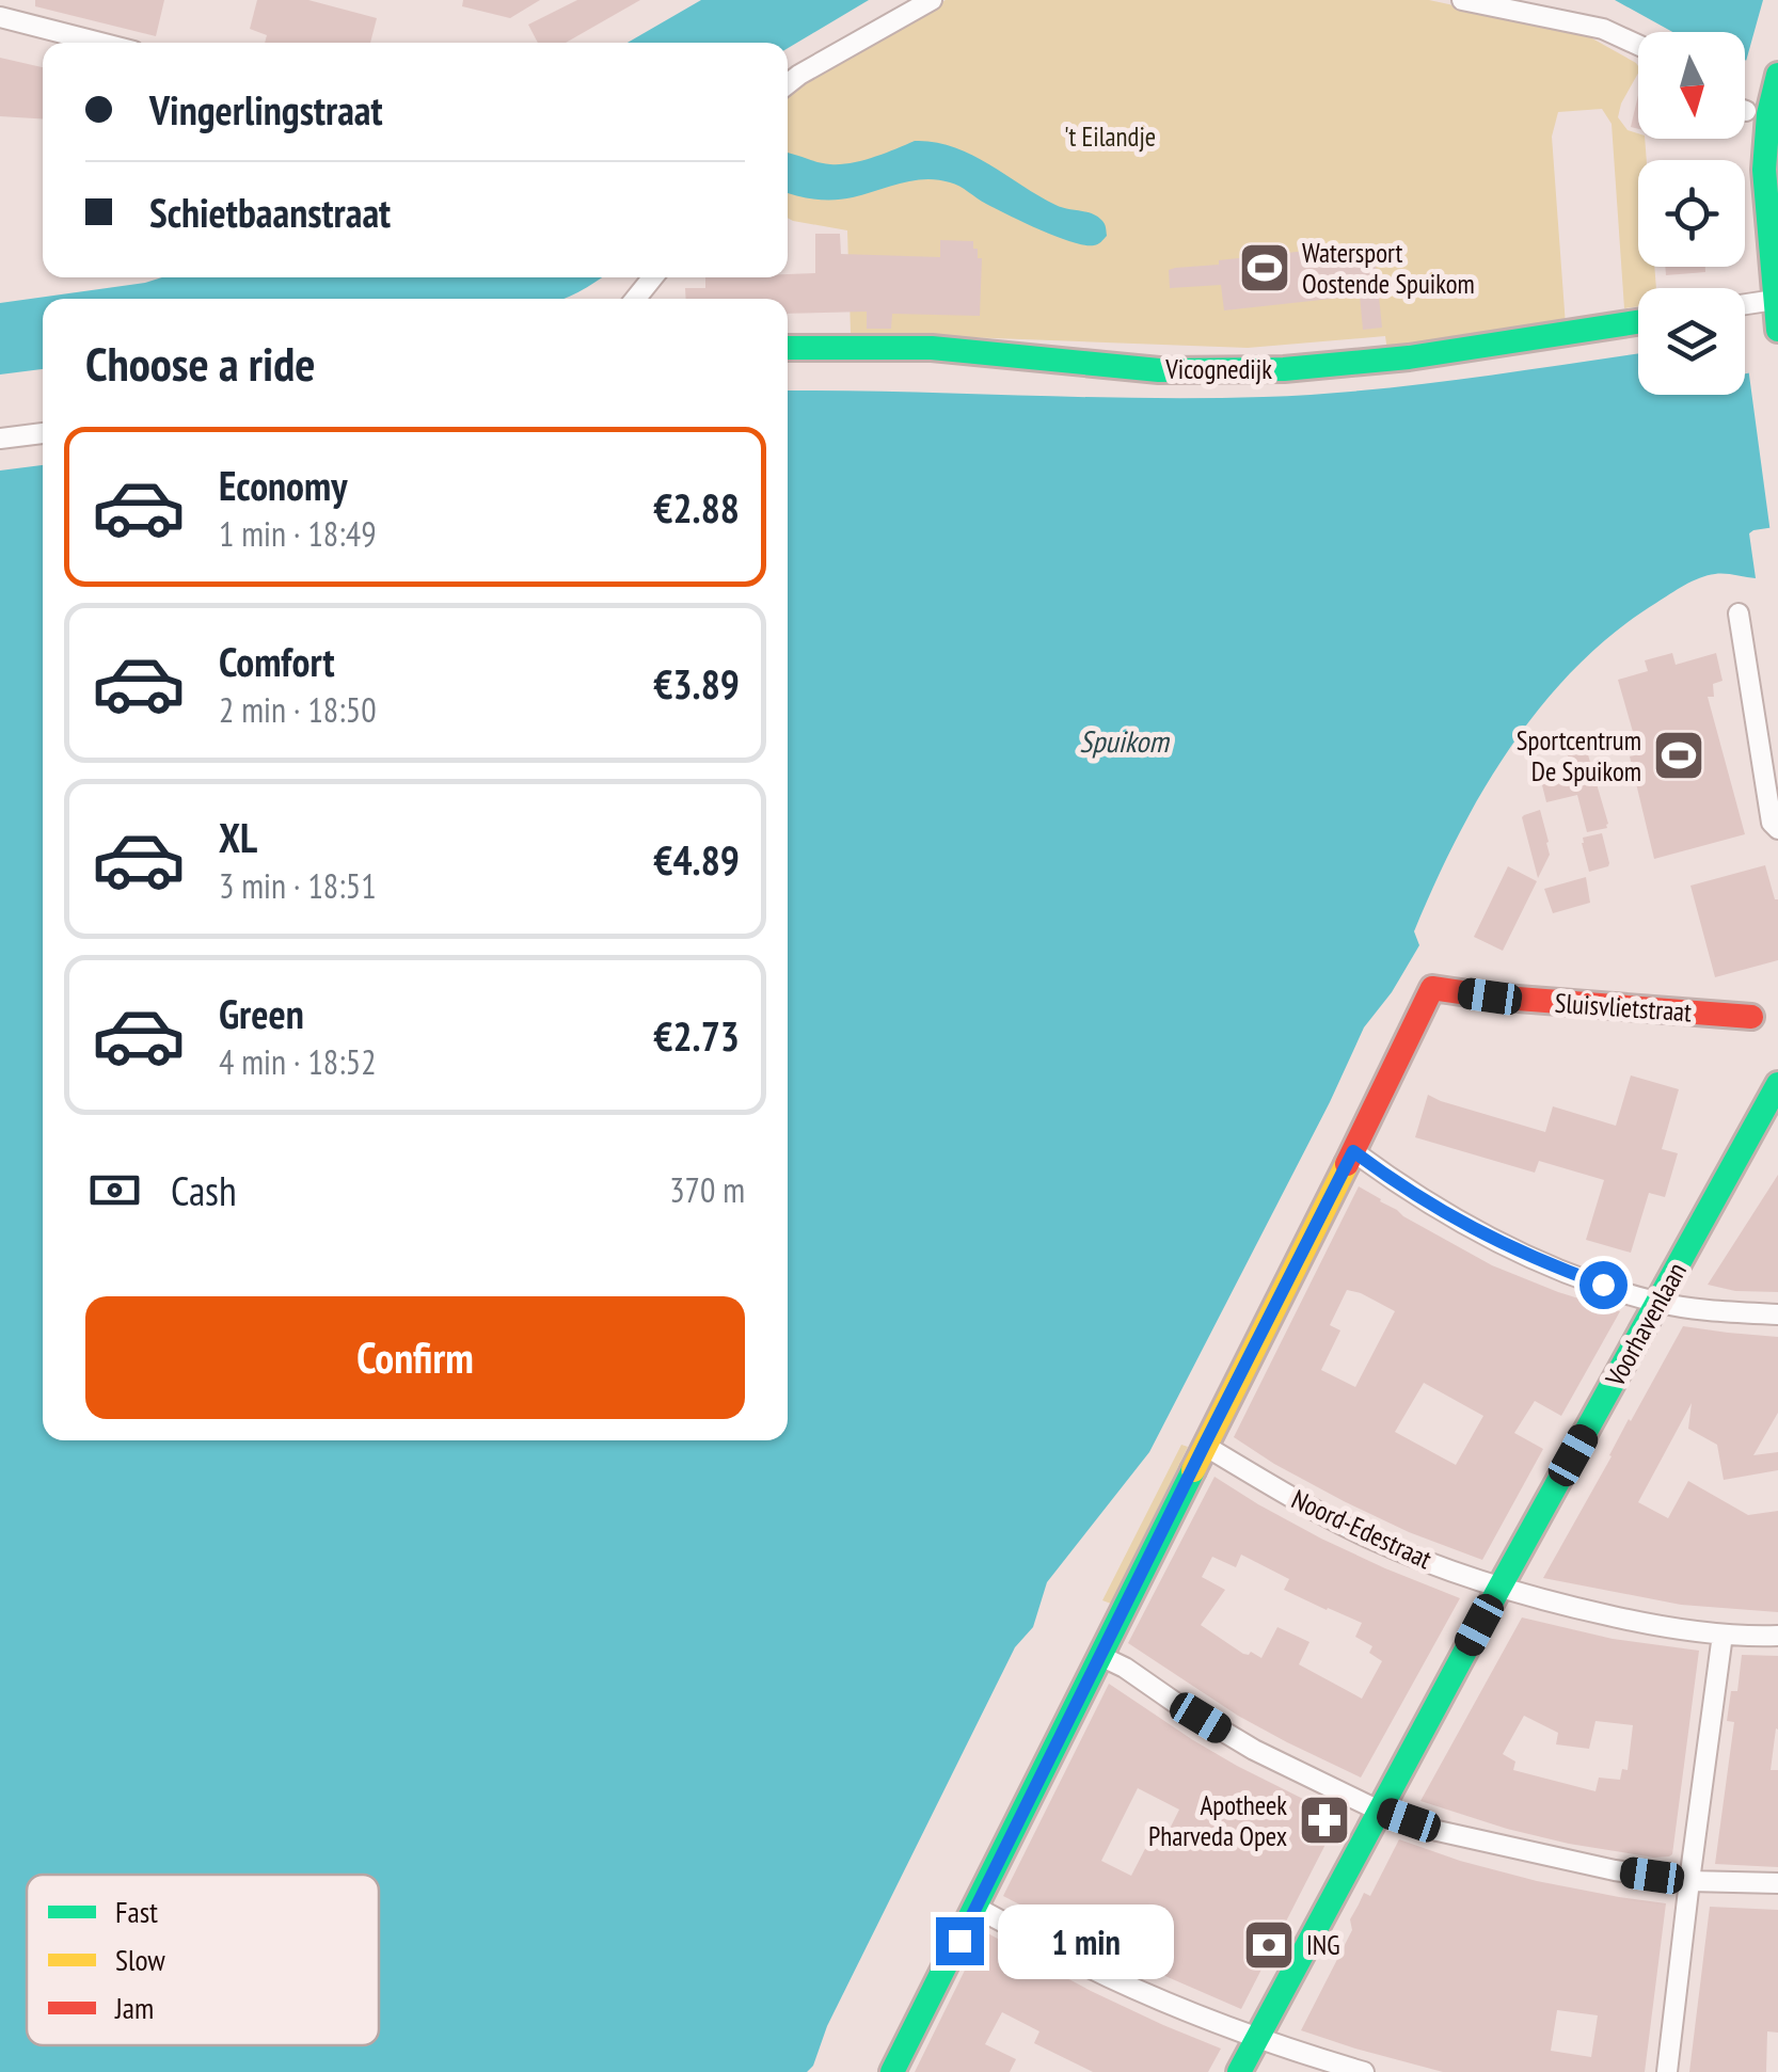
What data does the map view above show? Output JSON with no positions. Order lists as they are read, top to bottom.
{
  "streets": {
    "street": [
      "Vicognedijk",
      "Sluisvlietstraat",
      "Voorhavenlaan",
      "Noord-Edestraat"
    ]
  },
  "crossings": [
    ["Voorhavenlaan", "Noord-Edestraat"]
  ],
  "water": ["Spuikom"],
  "parks": ["'t Eilandje"],
  "places": {
    "sports": ["Watersport Oostende Spuikom", "Sportcentrum De Spuikom"],
    "pharmacy": ["Apotheek Pharveda Opex"],
    "bank": ["ING"]
  },
  "legend": ["Fast", "Slow", "Jam"],
  "north": "bottom",
  "page": {
    "banner": ["Vingerlingstraat", "Schietbaanstraat"],
    "heading": "Choose a ride",
    "list": [
      {
        "name": "Economy",
        "note": "1 min · 18:49",
        "value": "€2.88"
      },
      {
        "name": "Comfort",
        "note": "2 min · 18:50",
        "value": "€3.89"
      },
      {
        "name": "XL",
        "note": "3 min · 18:51",
        "value": "€4.89"
      },
      {
        "name": "Green",
        "note": "4 min · 18:52",
        "value": "€2.73"
      }
    ],
    "pay": ["Cash", "370 m"],
    "buttons": "Confirm",
    "bubble": "1 min"
  }
}
